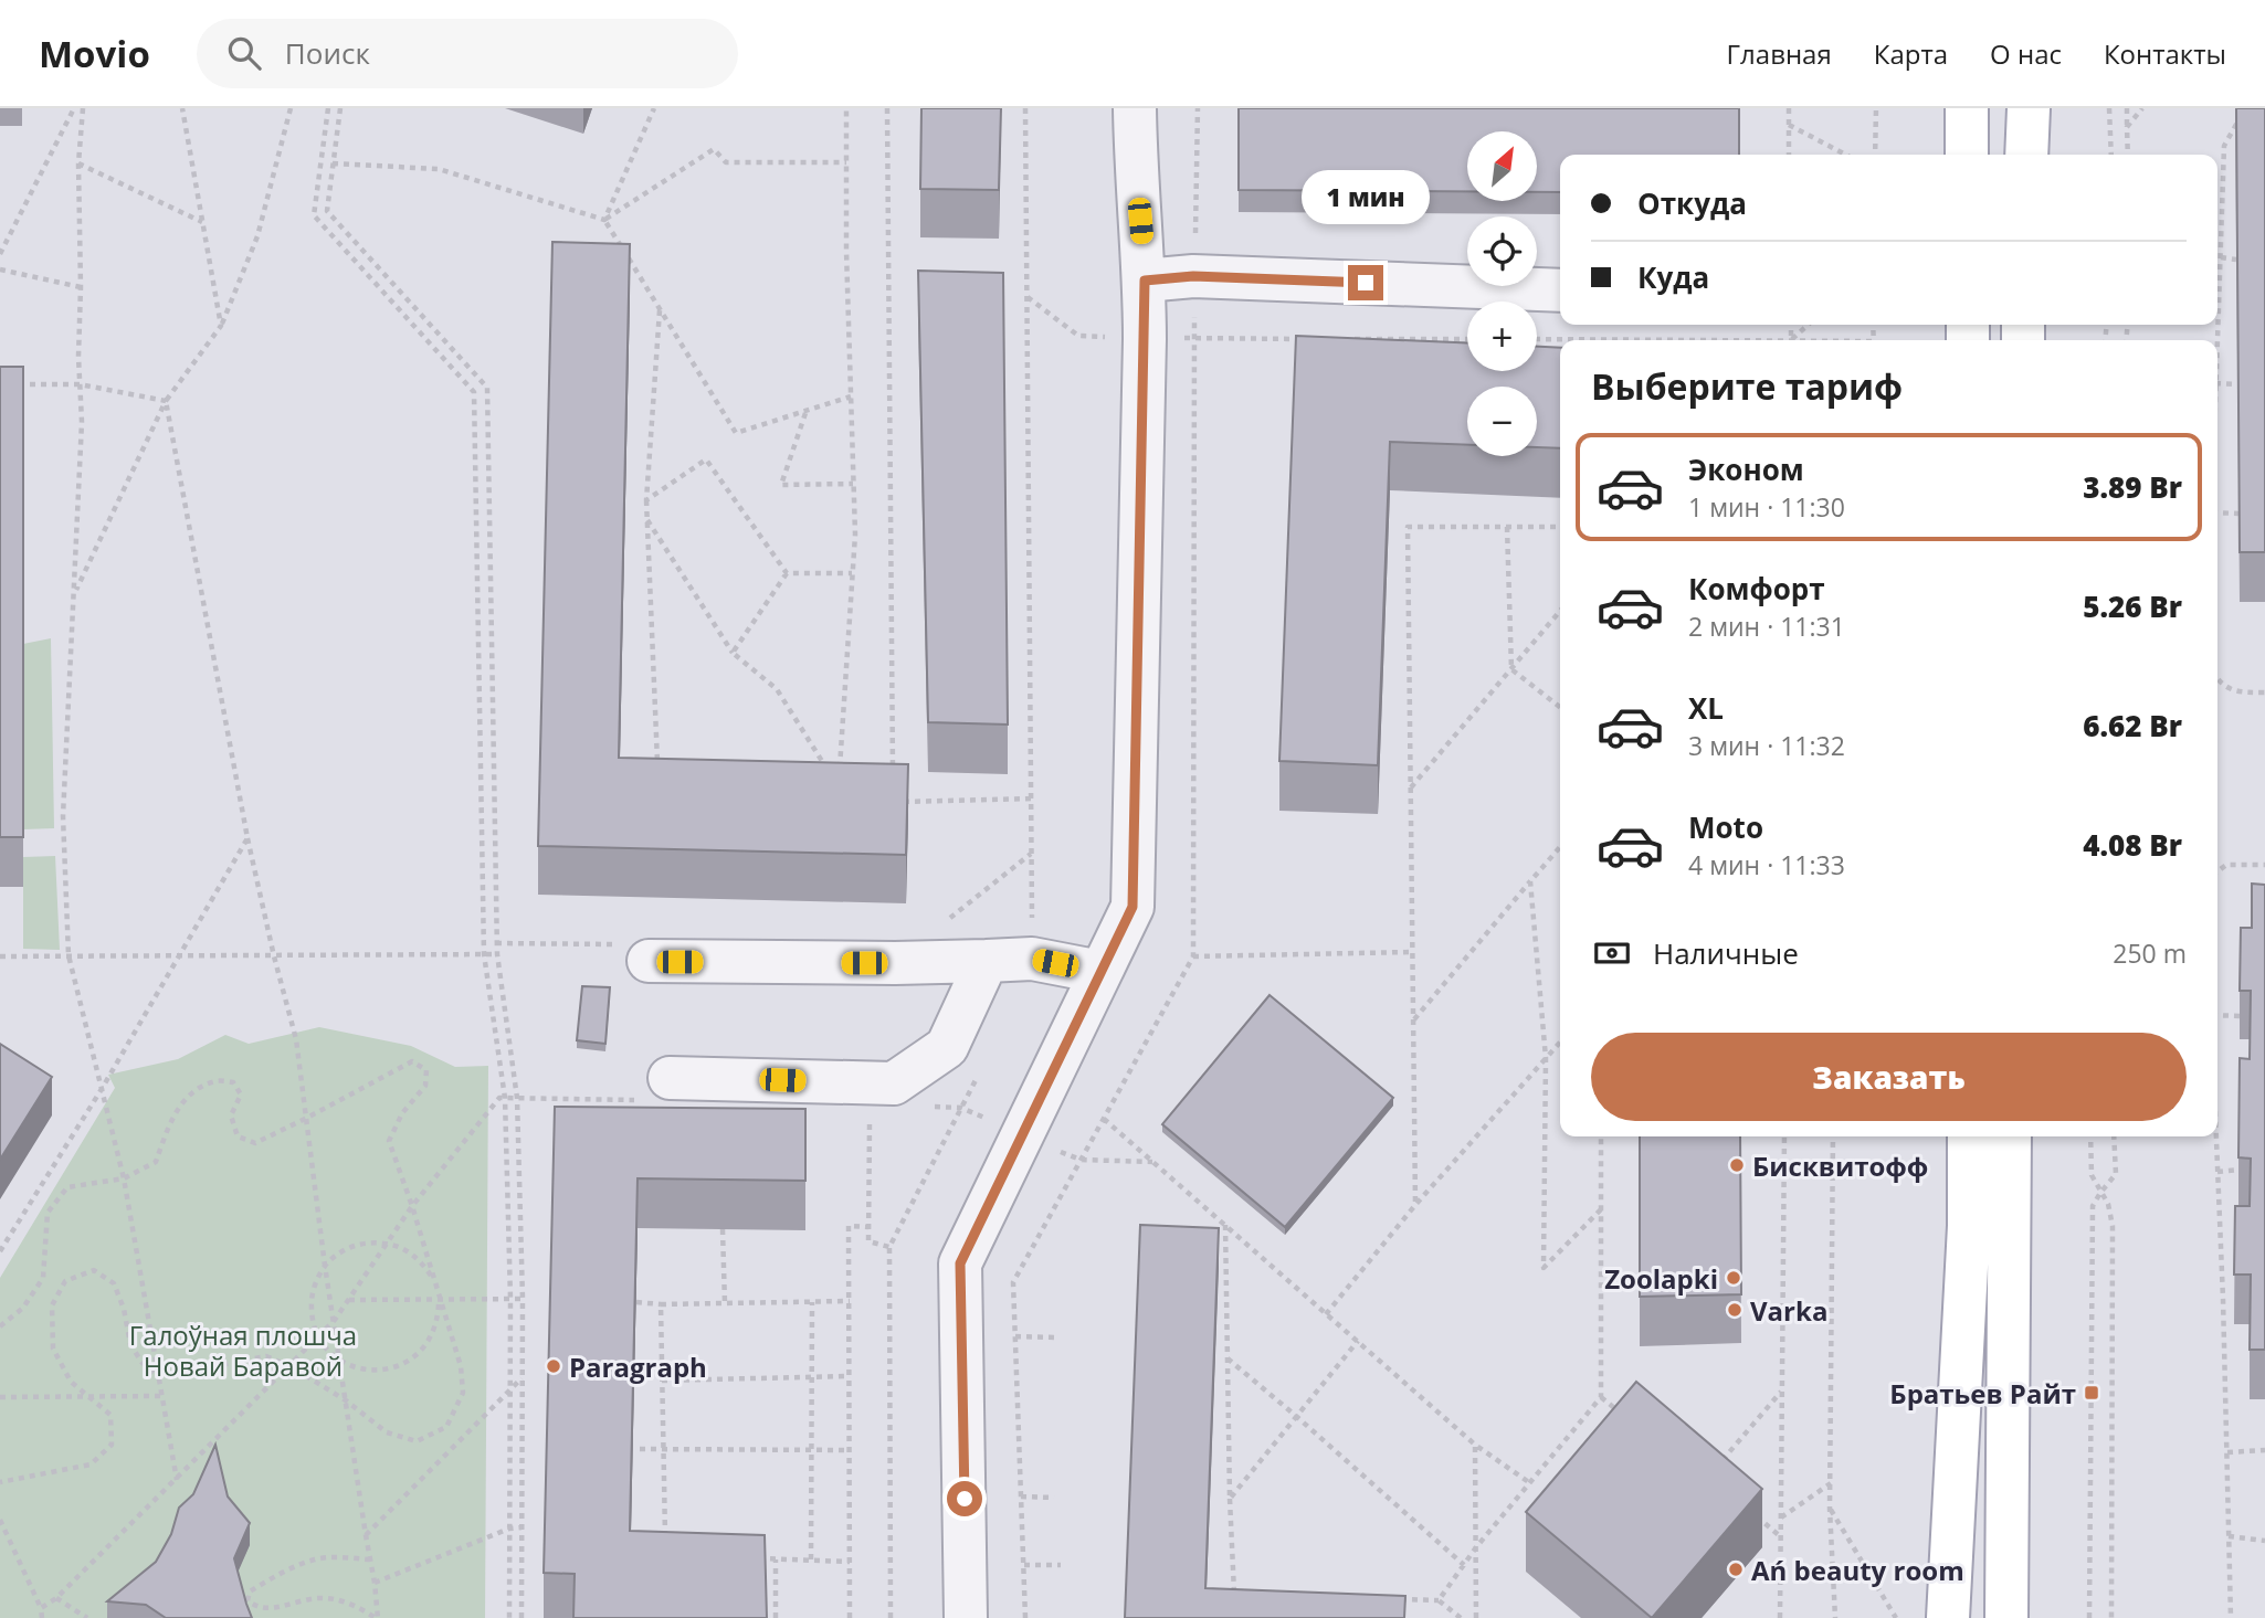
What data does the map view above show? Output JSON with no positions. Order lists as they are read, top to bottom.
{
  "parks": ["Галоўная плошча Новай Баравой"],
  "places": {
    "other": [
      "Бисквитофф",
      "Zoolapki",
      "Varka",
      "Paragraph",
      "Ań beauty room"
    ],
    "transit": ["Братьев Райт"]
  },
  "north": "top right",
  "page": {
    "header": "Movio",
    "search": "Поиск",
    "nav": [
      "Главная",
      "Карта",
      "О нас",
      "Контакты"
    ],
    "map_buttons": ["+", "−"],
    "banner": ["Откуда", "Куда"],
    "bubble": "1 мин",
    "heading": "Выберите тариф",
    "list": [
      {
        "name": "Эконом",
        "note": "1 мин · 11:30",
        "value": "3.89 Br"
      },
      {
        "name": "Комфорт",
        "note": "2 мин · 11:31",
        "value": "5.26 Br"
      },
      {
        "name": "XL",
        "note": "3 мин · 11:32",
        "value": "6.62 Br"
      },
      {
        "name": "Moto",
        "note": "4 мин · 11:33",
        "value": "4.08 Br"
      }
    ],
    "pay": ["Наличные", "250 m"],
    "buttons": "Заказать"
  }
}
